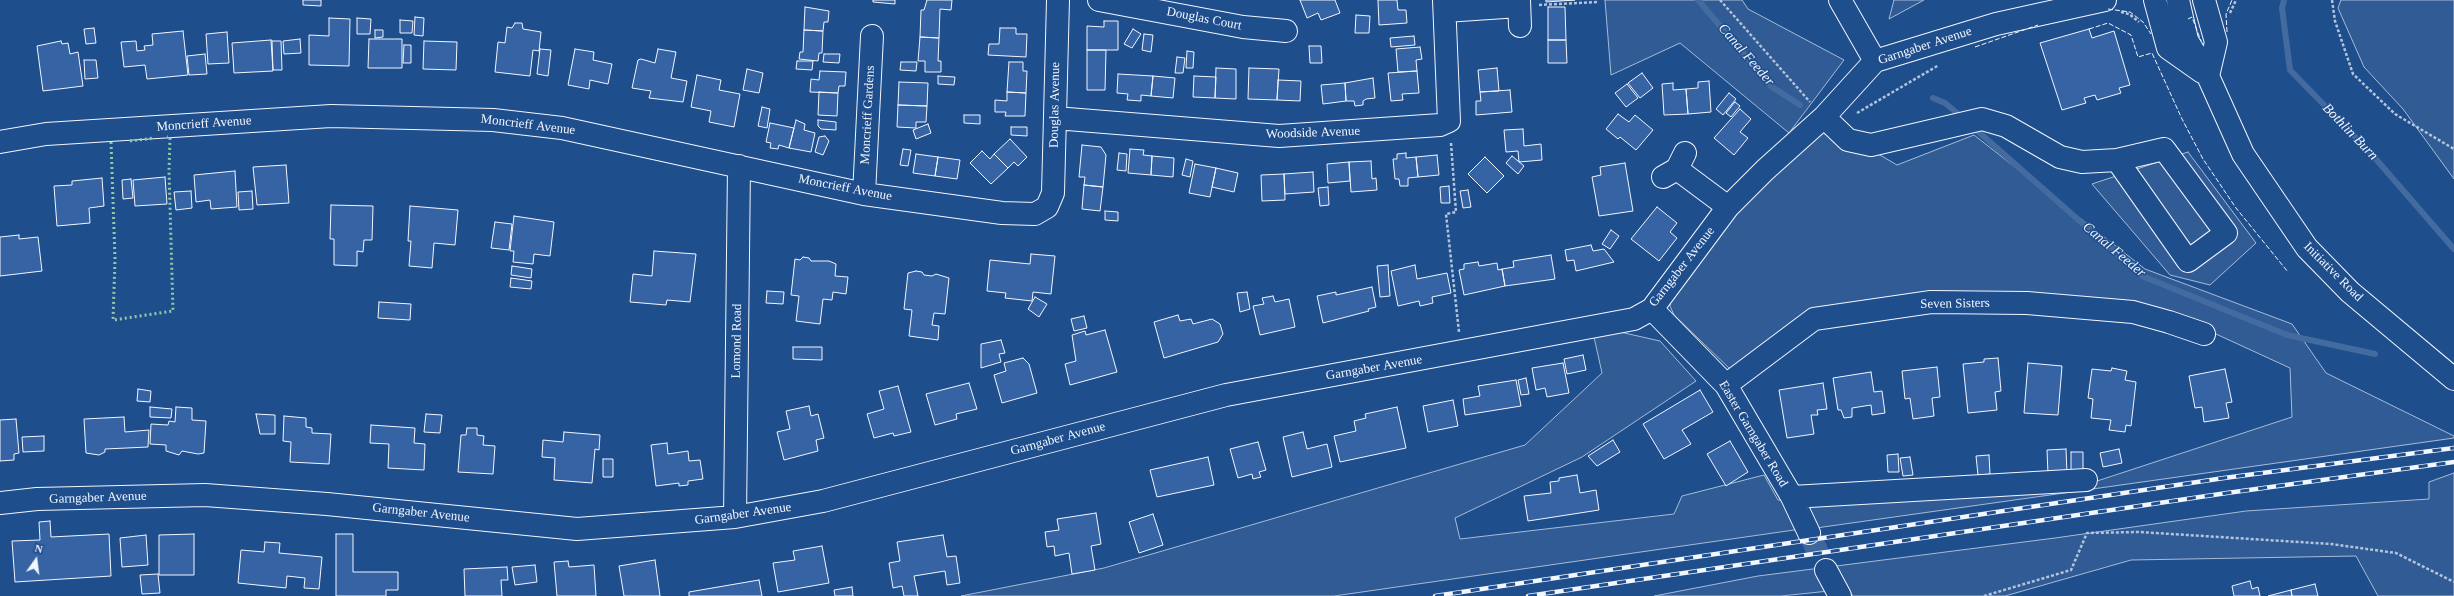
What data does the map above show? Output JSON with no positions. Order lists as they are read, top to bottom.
{
  "streets": {
    "street": [
      "Douglas Court",
      "Garngaber Avenue",
      "Douglas Avenue",
      "Moncrieff Gardens",
      "Moncrieff Avenue",
      "Woodside Avenue",
      "Initiative Road",
      "Seven Sisters",
      "Lomond Road",
      "Easter Garngaber Road"
    ]
  },
  "crossings": [
    ["Garngaber Avenue", "Lomond Road"],
    ["Garngaber Avenue", "Easter Garngaber Road"],
    ["Douglas Avenue", "Moncrieff Avenue"],
    ["Douglas Avenue", "Woodside Avenue"],
    ["Moncrieff Gardens", "Moncrieff Avenue"],
    ["Moncrieff Avenue", "Lomond Road"],
    ["Seven Sisters", "Easter Garngaber Road"]
  ],
  "water": ["Canal Feeder", "Bothlin Burn"],
  "north": "top"
}
